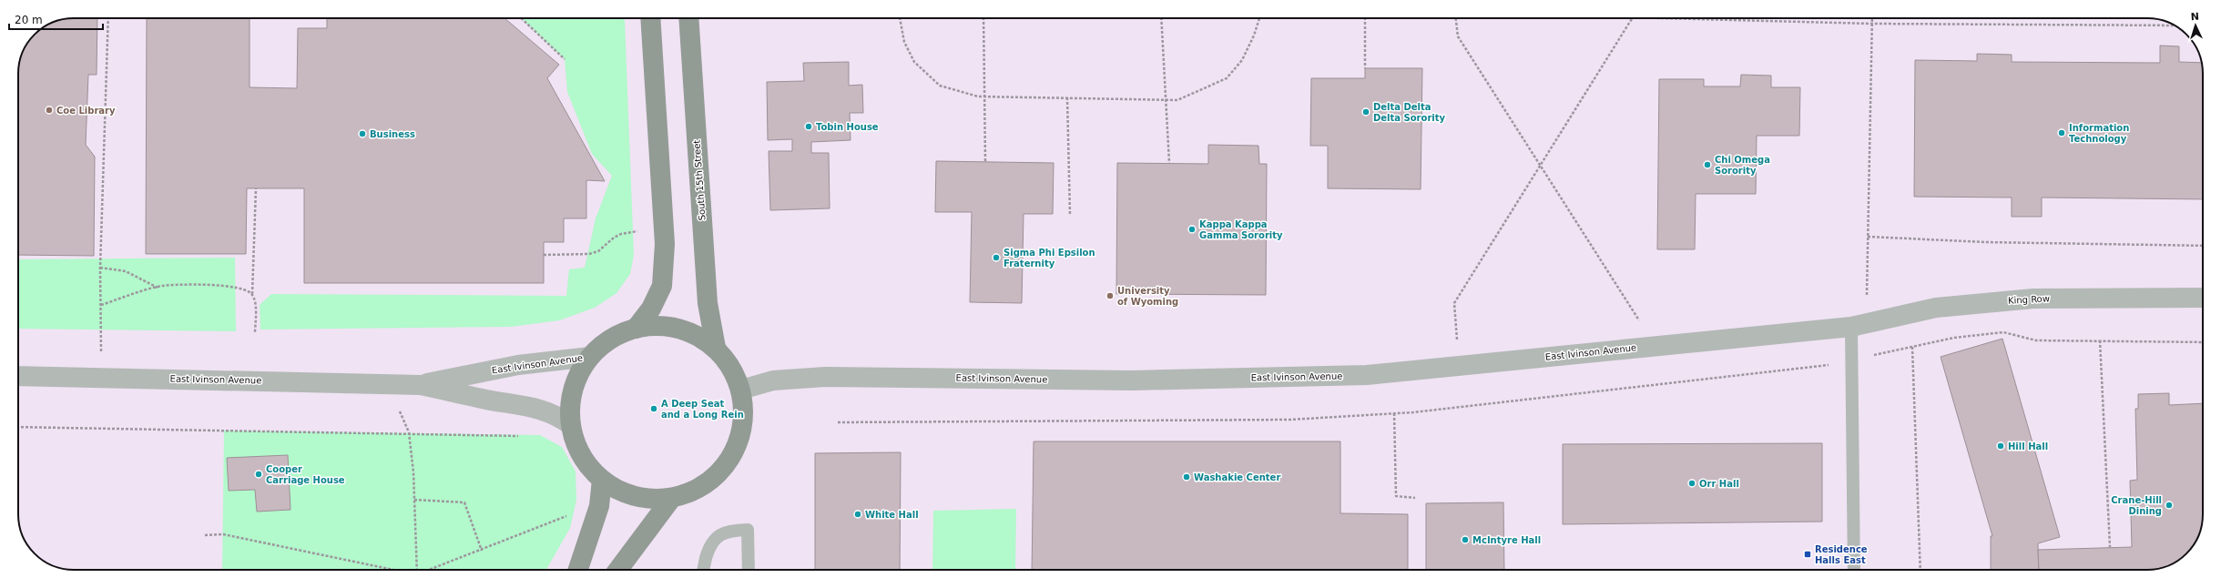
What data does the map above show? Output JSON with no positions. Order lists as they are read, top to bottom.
{
  "streets": {
    "main road": ["South 15th Street"],
    "street": ["King Row", "East Ivinson Avenue"]
  },
  "crossings": [
    ["South 15th Street", "East Ivinson Avenue"],
    ["King Row", "East Ivinson Avenue"]
  ],
  "places": {
    "other": [
      "Coe Library",
      "Delta Delta Delta Sorority",
      "Tobin House",
      "Information Technology",
      "Business",
      "Chi Omega Sorority",
      "Kappa Kappa Gamma Sorority",
      "Sigma Phi Epsilon Fraternity",
      "University of Wyoming",
      "A Deep Seat and a Long Rein",
      "Hill Hall",
      "Cooper Carriage House",
      "Washakie Center",
      "Orr Hall",
      "Crane-Hill Dining",
      "White Hall",
      "McIntyre Hall"
    ],
    "transit": ["Residence Halls East"]
  },
  "scale_bar": "20 m",
  "north": "top"
}
